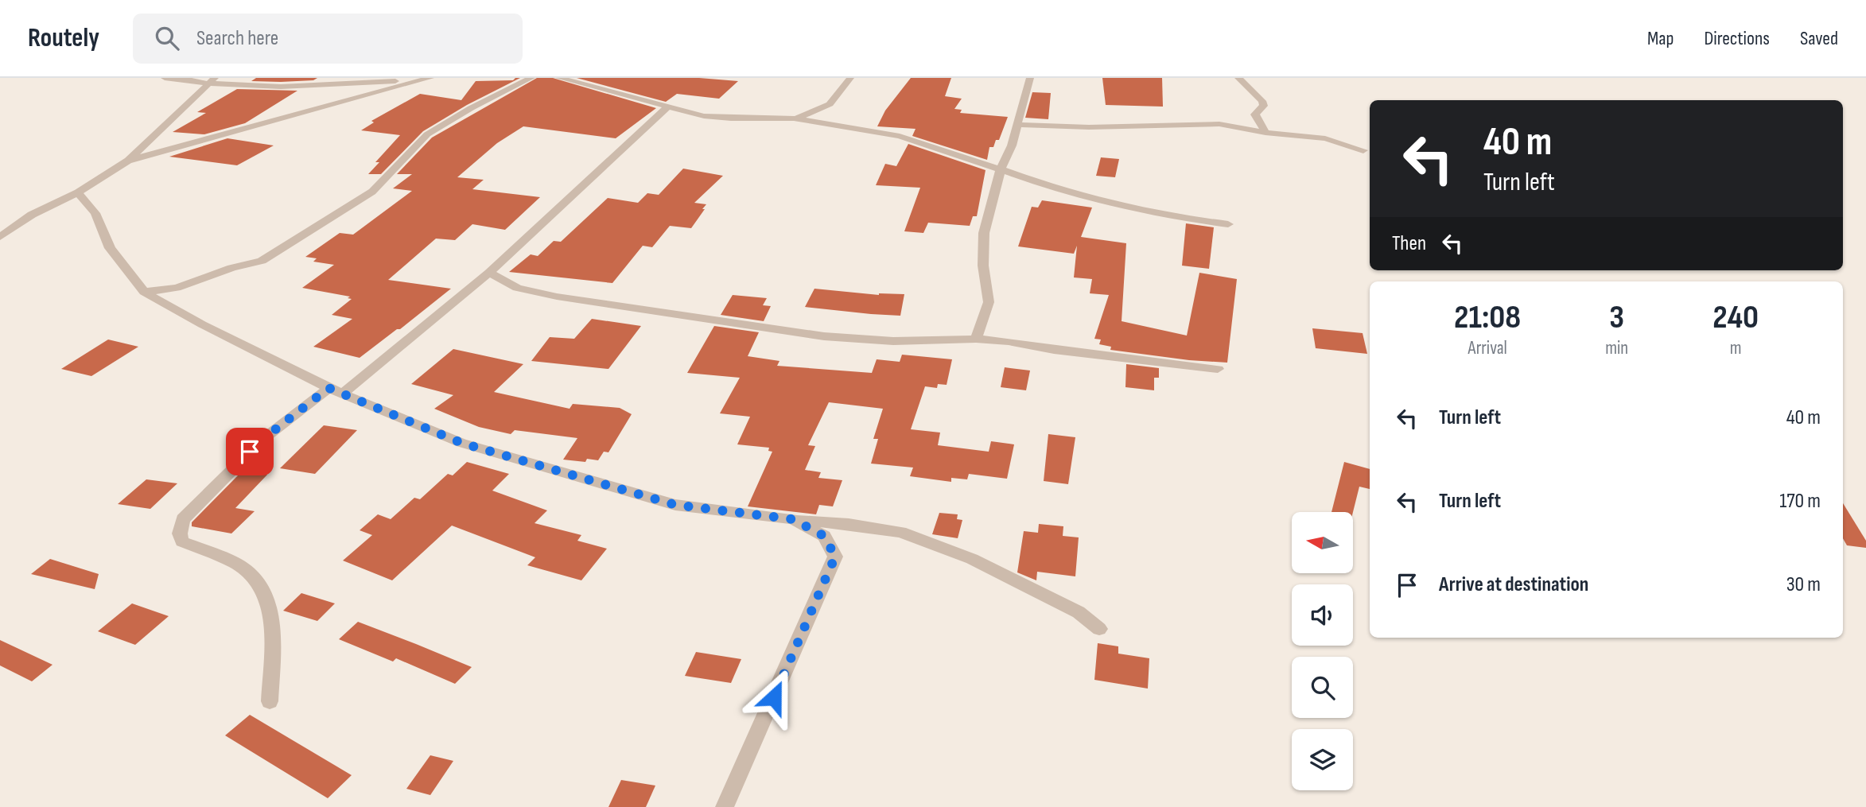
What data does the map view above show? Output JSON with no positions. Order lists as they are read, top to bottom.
{
  "north": "left",
  "page": {
    "header": "Routely",
    "search": "Search here",
    "nav": ["Map", "Directions", "Saved"],
    "turn": ["40 m", "Turn left"],
    "then": "Then",
    "eta": [
      "21:08",
      "Arrival",
      "3",
      "min",
      "240",
      "m"
    ],
    "list": [
      {
        "name": "Turn left",
        "value": "40 m"
      },
      {
        "name": "Turn left",
        "value": "170 m"
      },
      {
        "name": "Arrive at destination",
        "value": "30 m"
      }
    ]
  }
}
